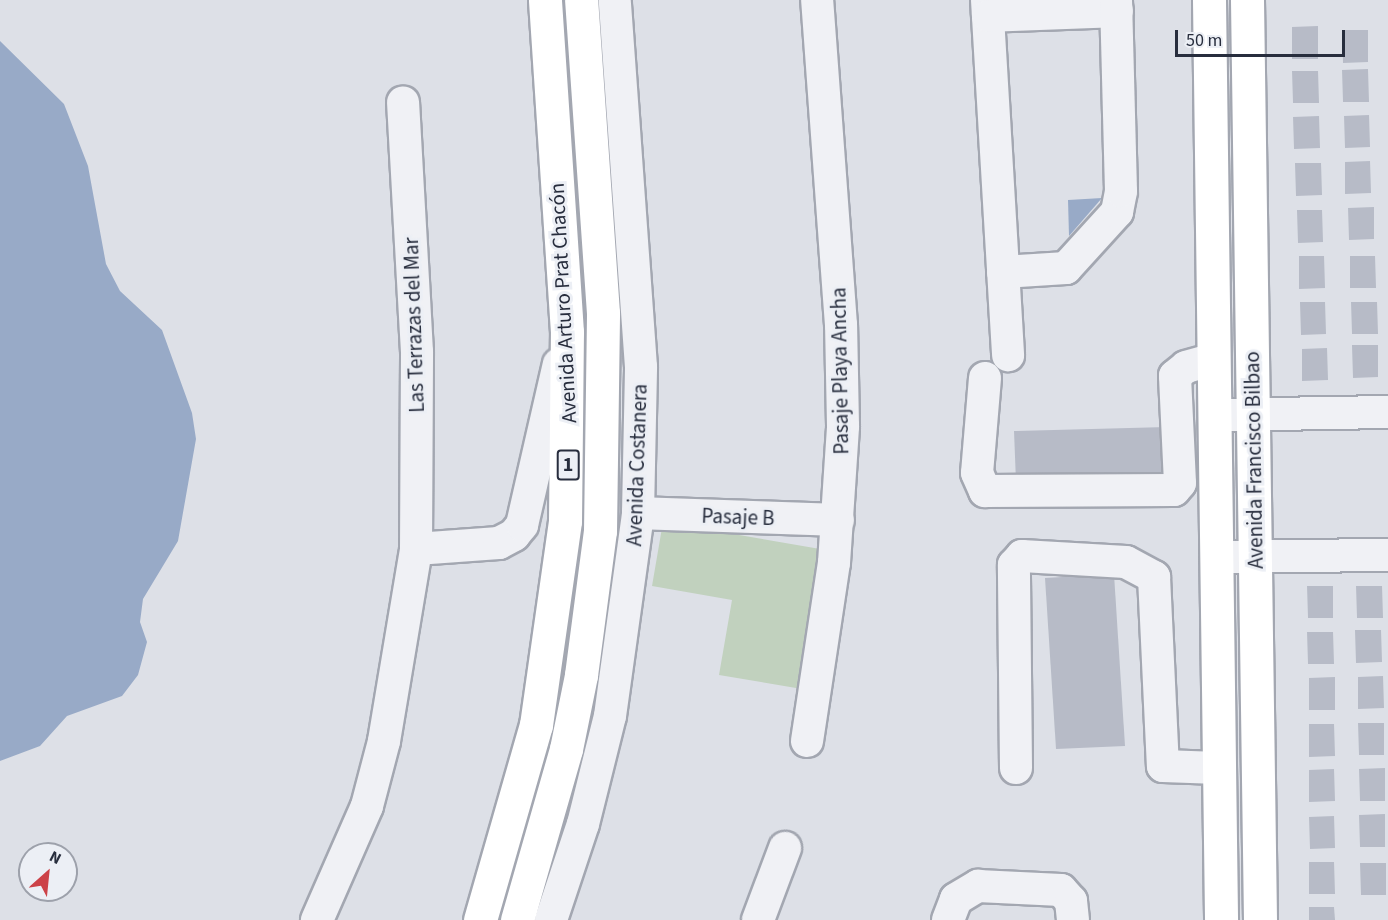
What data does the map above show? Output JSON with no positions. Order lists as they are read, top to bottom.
{
  "streets": {
    "main road": ["Avenida Arturo Prat Chacón", "Avenida Francisco Bilbao", "1"],
    "street": [
      "Las Terrazas del Mar",
      "Pasaje Playa Ancha",
      "Avenida Costanera",
      "Pasaje B"
    ]
  },
  "crossings": [
    ["Pasaje Playa Ancha", "Pasaje B"],
    ["Avenida Costanera", "Pasaje B"]
  ],
  "scale_bar": "50 m",
  "north": "top right"
}
